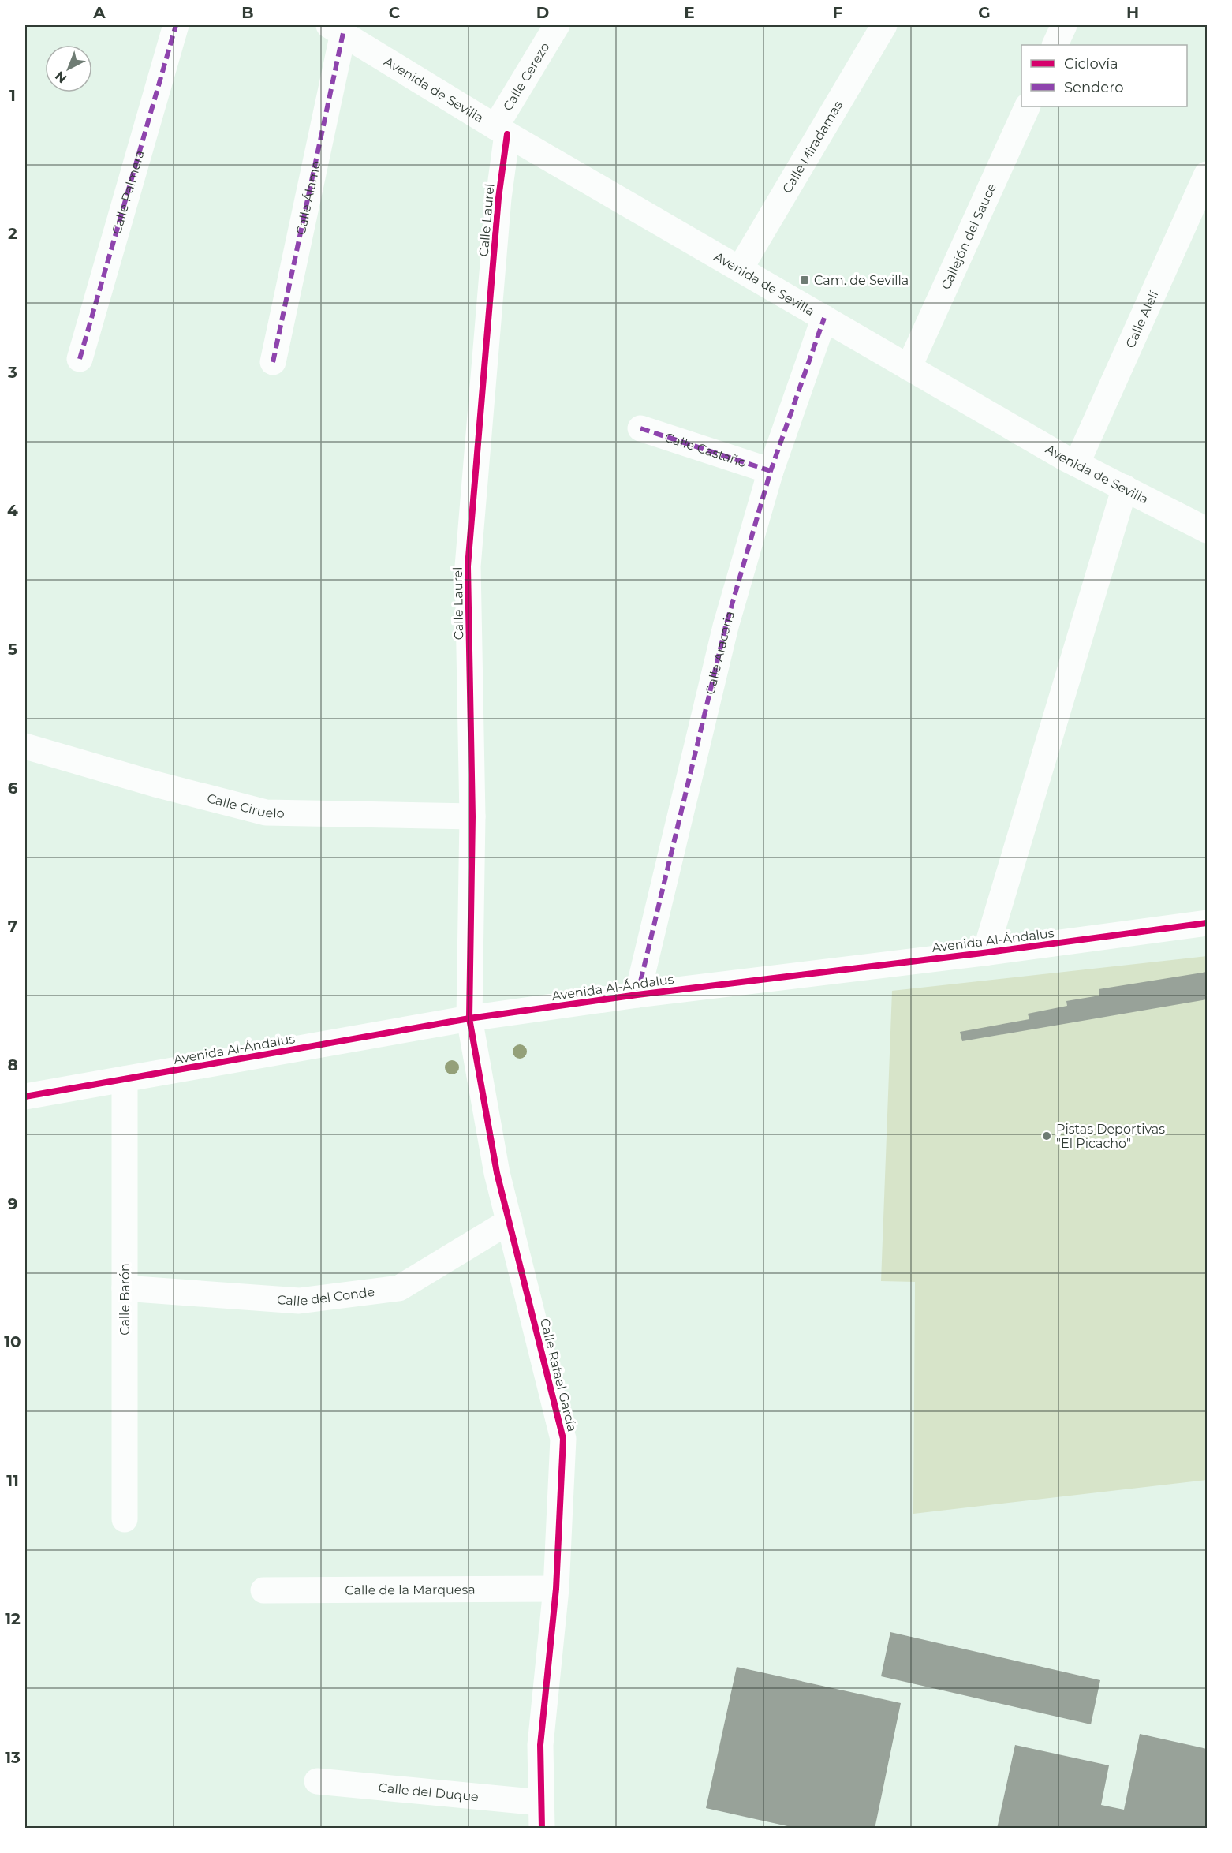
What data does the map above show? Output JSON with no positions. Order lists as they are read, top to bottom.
{
  "streets": {
    "street": [
      "Calle Cerezo",
      "Avenida de Sevilla",
      "Calle Miradamas",
      "Calle Palmera",
      "Calle Álamo",
      "Calle Laurel",
      "Callejón del Sauce",
      "Calle Alelí",
      "Calle Castaño",
      "Calle Aracaria",
      "Calle Ciruelo",
      "Avenida Al-Ándalus",
      "Calle del Conde",
      "Calle Barón",
      "Calle Rafael García",
      "Calle de la Marquesa",
      "Calle del Duque"
    ]
  },
  "crossings": [
    ["Calle Cerezo", "Avenida de Sevilla"],
    ["Calle Cerezo", "Calle Laurel"],
    ["Avenida de Sevilla", "Calle Miradamas"],
    ["Avenida de Sevilla", "Calle Álamo"],
    ["Avenida de Sevilla", "Calle Laurel"],
    ["Avenida de Sevilla", "Callejón del Sauce"],
    ["Avenida de Sevilla", "Calle Alelí"],
    ["Avenida de Sevilla", "Calle Aracaria"],
    ["Calle Laurel", "Calle Ciruelo"],
    ["Calle Laurel", "Avenida Al-Ándalus"],
    ["Calle Laurel", "Calle Rafael García"],
    ["Calle Castaño", "Calle Aracaria"],
    ["Calle Aracaria", "Avenida Al-Ándalus"],
    ["Avenida Al-Ándalus", "Calle Barón"],
    ["Avenida Al-Ándalus", "Calle Rafael García"],
    ["Calle del Conde", "Calle Barón"],
    ["Calle del Conde", "Calle Rafael García"],
    ["Calle Rafael García", "Calle de la Marquesa"],
    ["Calle Rafael García", "Calle del Duque"]
  ],
  "places": {
    "transit": ["Cam. de Sevilla"],
    "other": ["Pistas Deportivas \"El Picacho\""]
  },
  "legend": ["Ciclovía", "Sendero"],
  "north": "bottom left",
  "grid": {
    "columns": [
      "A",
      "B",
      "C",
      "D",
      "E",
      "F",
      "G",
      "H"
    ],
    "rows": [
      "1",
      "2",
      "3",
      "4",
      "5",
      "6",
      "7",
      "8",
      "9",
      "10",
      "11",
      "12",
      "13"
    ]
  }
}
